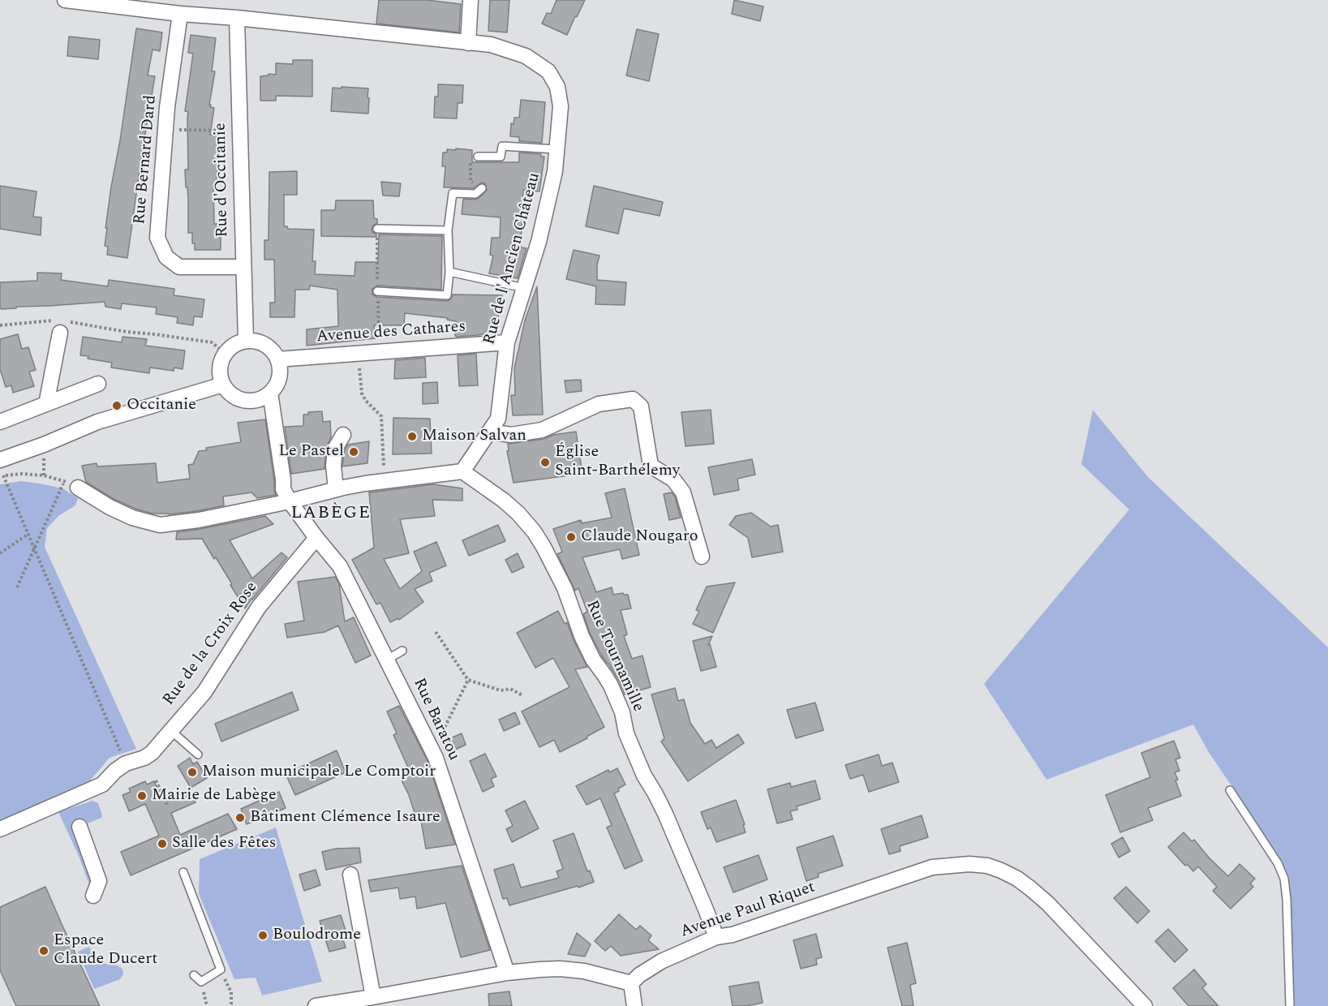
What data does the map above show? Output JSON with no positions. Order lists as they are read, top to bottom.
{
  "streets": {
    "street": [
      "Rue Bernard Dard",
      "Rue d'Occitanie",
      "Rue de l'Ancien Château",
      "Avenue des Cathares",
      "Rue de la Croix Rose",
      "Rue Tournamille",
      "Rue Baratou",
      "Avenue Paul Riquet"
    ]
  },
  "crossings": [
    ["Rue Bernard Dard", "Rue d'Occitanie"],
    ["Rue Bernard Dard", "Rue de l'Ancien Château"],
    ["Rue d'Occitanie", "Rue de l'Ancien Château"],
    ["Rue d'Occitanie", "Avenue des Cathares"],
    ["Rue d'Occitanie", "Rue Baratou"],
    ["Rue de l'Ancien Château", "Avenue des Cathares"],
    ["Rue de l'Ancien Château", "Rue Tournamille"],
    ["Avenue des Cathares", "Rue Baratou"],
    ["Rue de la Croix Rose", "Rue Baratou"],
    ["Rue Tournamille", "Avenue Paul Riquet"]
  ],
  "districts": ["LABÈGE"],
  "places": [
    "Occitanie",
    "Maison Salvan",
    "Le Pastel",
    "Église Saint-Barthélemy",
    "Claude Nougaro",
    "Maison municipale Le Comptoir",
    "Mairie de Labège",
    "Bâtiment Clémence Isaure",
    "Salle des Fêtes",
    "Boulodrome",
    "Espace Claude Ducert"
  ]
}
